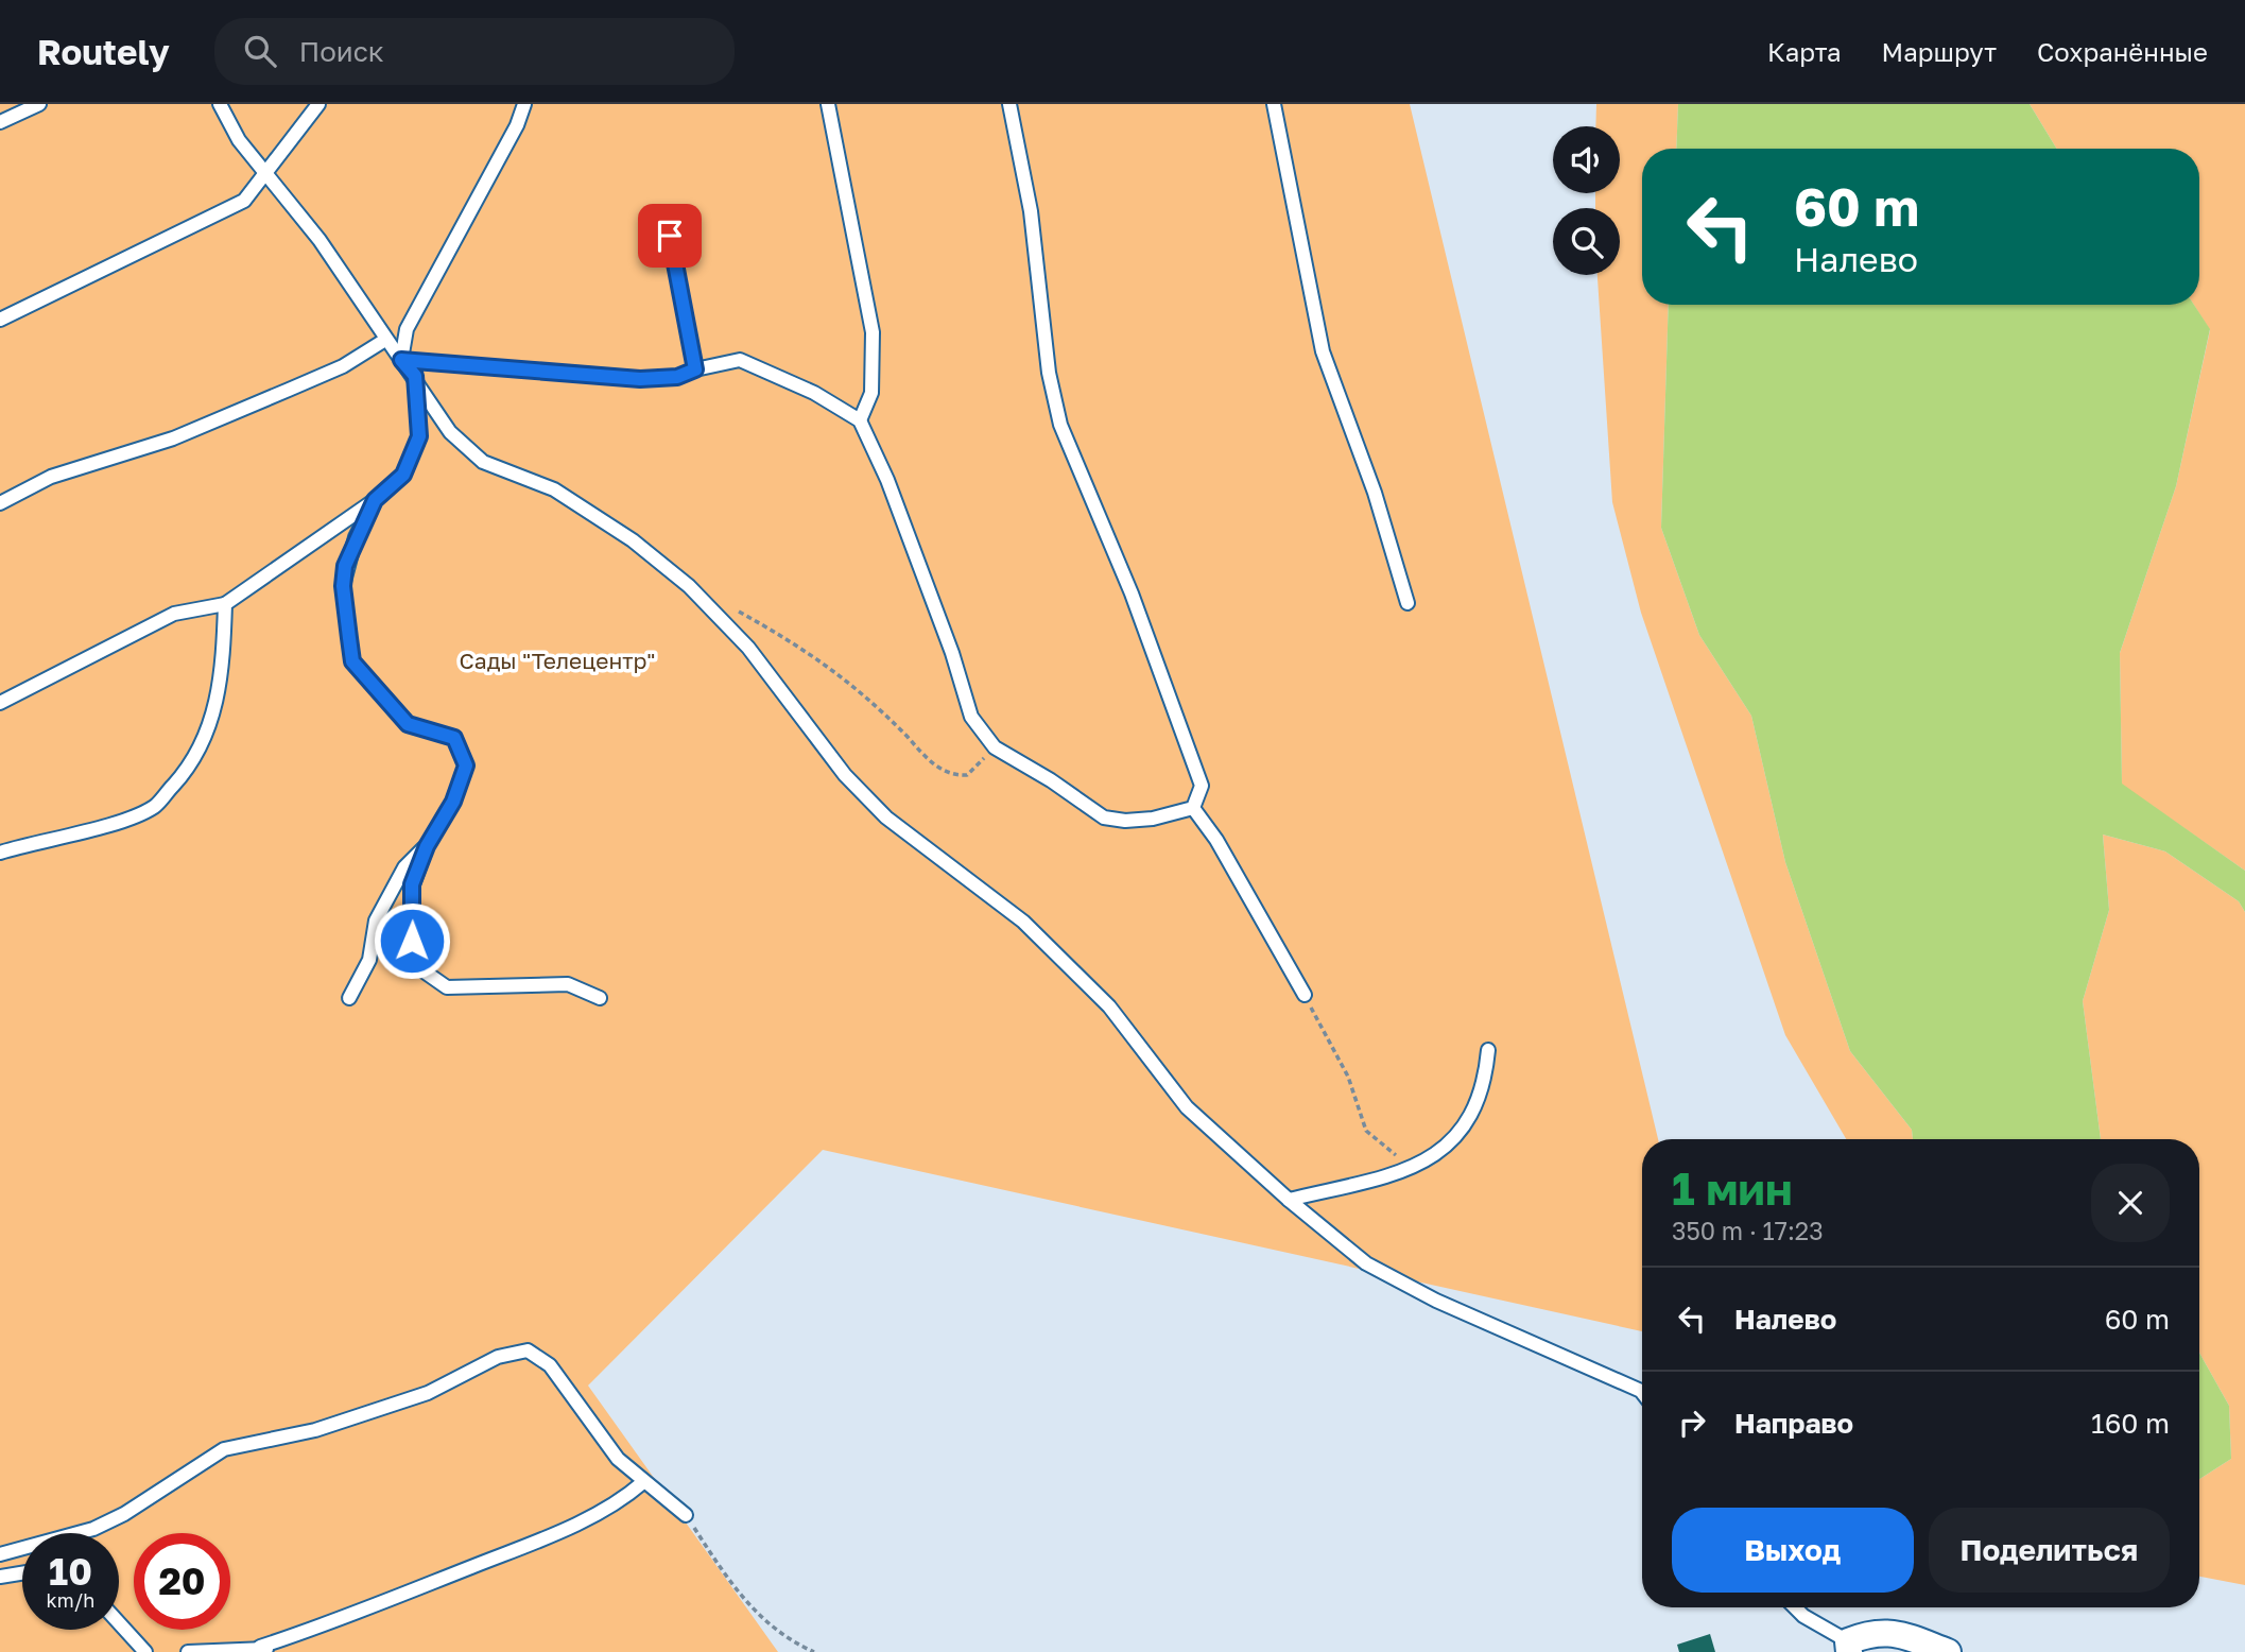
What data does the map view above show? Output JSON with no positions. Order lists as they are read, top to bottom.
{
  "parks": ["Сады \"Телецентр\""],
  "page": {
    "header": "Routely",
    "search": "Поиск",
    "nav": ["Карта", "Маршрут", "Сохранённые"],
    "turn": ["60 m", "Налево"],
    "heading": ["1 мин", "350 m · 17:23"],
    "list": [
      {
        "name": "Налево",
        "value": "60 m"
      },
      {
        "name": "Направо",
        "value": "160 m"
      }
    ],
    "buttons": ["Выход", "Поделиться"],
    "speed": "10 km/h",
    "limit": "20"
  }
}
